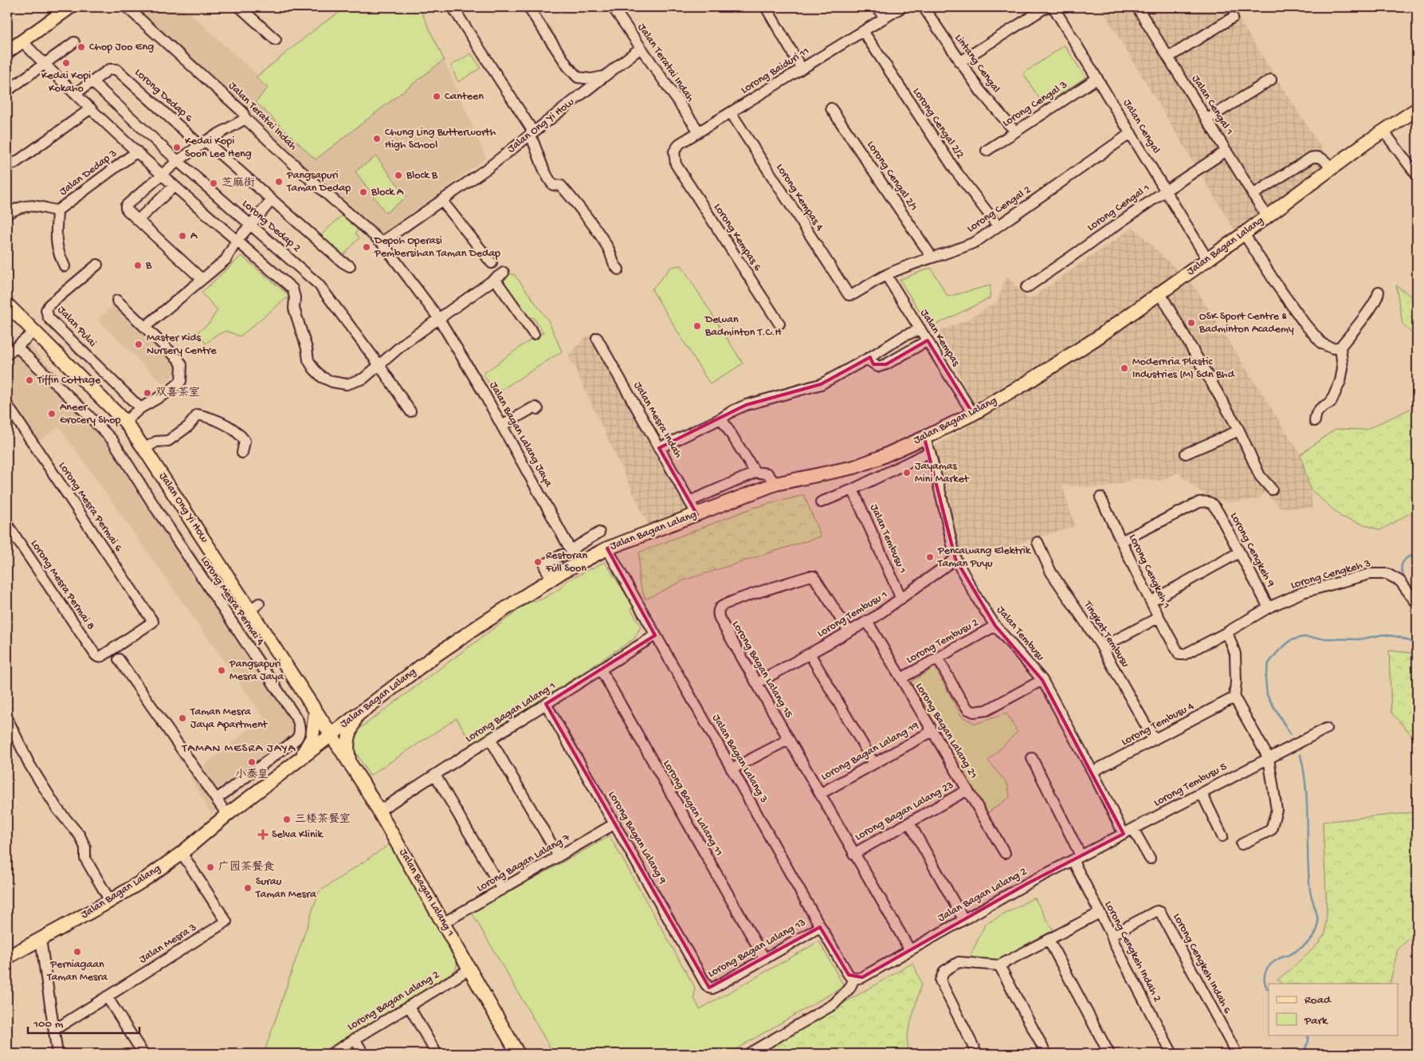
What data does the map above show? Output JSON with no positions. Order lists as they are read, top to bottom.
{
  "streets": {
    "main road": ["Jalan Ong Yi How", "Jalan Bagan Lalang", "Jalan Bagan Lalang 1"],
    "street": [
      "Jalan Teratai Indah",
      "Lintang Cengal",
      "Lorong Baiduri 11",
      "Lorong Dedap 6",
      "Lorong Cengal 3",
      "Jalan Cengal 1",
      "Lorong Cengal 2/2",
      "Jalan Cengal",
      "Jalan Dedap 3",
      "Lorong Cengal 2/1",
      "Lorong Kempas 4",
      "Lorong Cengal 1",
      "Lorong Cengal 2",
      "Lorong Dedap 2",
      "Lorong Kempas 6",
      "Jalan Pulai",
      "Jalan Kempas",
      "Jalan Mesra Indah",
      "Jalan Bagan Lalang Jaya",
      "Lorong Mesra Permai 6",
      "Jalan Tembusu 1",
      "Lorong Cengkeh 9",
      "Lorong Cengkeh 1",
      "Lorong Cengkeh 3",
      "Lorong Mesra Permai 8",
      "Lorong Mesra Permai 4",
      "Lorong Tembusu 1",
      "Jalan Tembusu",
      "Tingkat Tembusu",
      "Lorong Tembusu 2",
      "Lorong Bagan Lalang 15",
      "Lorong Bagan Lalang 1",
      "Lorong Tembusu 4",
      "Lorong Bagan Lalang 21",
      "Lorong Bagan Lalang 19",
      "Jalan Bagan Lalang 3",
      "Lorong Tembusu 5",
      "Lorong Bagan Lalang 11",
      "Lorong Bagan Lalang 23",
      "Lorong Bagan Lalang 9",
      "Lorong Bagan Lalang 7",
      "Jalan Bagan Lalang 2",
      "Jalan Mesra 3",
      "Lorong Bagan Lalang 13",
      "Lorong Cengkeh Indah 2",
      "Lorong Cengkeh Indah 6",
      "Lorong Bagan Lalang 2"
    ]
  },
  "crossings": [
    ["Jalan Teratai Indah", "Lorong Baiduri 11"],
    ["Jalan Teratai Indah", "Jalan Ong Yi How"],
    ["Jalan Teratai Indah", "Jalan Bagan Lalang Jaya"],
    ["Lintang Cengal", "Lorong Cengal 3"],
    ["Lorong Baiduri 11", "Lorong Cengal 2/2"],
    ["Lorong Baiduri 11", "Lorong Kempas 4"],
    ["Lorong Baiduri 11", "Lorong Kempas 6"],
    ["Lorong Dedap 6", "Lorong Dedap 2"],
    ["Lorong Cengal 3", "Jalan Cengal"],
    ["Jalan Cengal 1", "Lorong Cengal 1"],
    ["Jalan Cengal 1", "Jalan Bagan Lalang"],
    ["Lorong Cengal 2/2", "Lorong Cengal 2"],
    ["Jalan Ong Yi How", "Jalan Bagan Lalang"],
    ["Jalan Ong Yi How", "Jalan Bagan Lalang 1"],
    ["Jalan Cengal", "Lorong Cengal 1"],
    ["Jalan Cengal", "Lorong Cengal 2"],
    ["Jalan Cengal", "Jalan Bagan Lalang"],
    ["Lorong Cengal 2/1", "Lorong Cengal 2"],
    ["Lorong Kempas 4", "Lorong Cengal 2"],
    ["Lorong Cengal 2", "Jalan Kempas"],
    ["Jalan Bagan Lalang", "Jalan Kempas"],
    ["Jalan Bagan Lalang", "Jalan Mesra Indah"],
    ["Jalan Bagan Lalang", "Jalan Bagan Lalang Jaya"],
    ["Jalan Bagan Lalang", "Jalan Tembusu 1"],
    ["Jalan Bagan Lalang", "Jalan Tembusu"],
    ["Jalan Bagan Lalang", "Jalan Bagan Lalang 3"],
    ["Jalan Bagan Lalang", "Jalan Bagan Lalang 1"],
    ["Jalan Bagan Lalang", "Jalan Mesra 3"],
    ["Lorong Mesra Permai 6", "Lorong Mesra Permai 8"],
    ["Jalan Tembusu 1", "Lorong Tembusu 1"],
    ["Lorong Cengkeh 9", "Lorong Cengkeh 1"],
    ["Lorong Cengkeh 9", "Lorong Cengkeh 3"],
    ["Lorong Cengkeh 1", "Lorong Cengkeh 3"],
    ["Lorong Tembusu 1", "Jalan Tembusu"],
    ["Lorong Tembusu 1", "Lorong Bagan Lalang 15"],
    ["Lorong Tembusu 1", "Lorong Bagan Lalang 21"],
    ["Jalan Tembusu", "Lorong Tembusu 2"],
    ["Jalan Tembusu", "Lorong Tembusu 4"],
    ["Jalan Tembusu", "Lorong Tembusu 5"],
    ["Jalan Tembusu", "Jalan Bagan Lalang 2"],
    ["Tingkat Tembusu", "Lorong Tembusu 4"],
    ["Lorong Tembusu 2", "Lorong Bagan Lalang 21"],
    ["Lorong Bagan Lalang 15", "Lorong Bagan Lalang 19"],
    ["Lorong Bagan Lalang 15", "Lorong Bagan Lalang 23"],
    ["Lorong Bagan Lalang 15", "Jalan Bagan Lalang 2"],
    ["Lorong Bagan Lalang 1", "Jalan Bagan Lalang 3"],
    ["Lorong Bagan Lalang 1", "Lorong Bagan Lalang 11"],
    ["Lorong Bagan Lalang 1", "Lorong Bagan Lalang 9"],
    ["Lorong Bagan Lalang 1", "Jalan Bagan Lalang 1"],
    ["Lorong Bagan Lalang 21", "Lorong Bagan Lalang 19"],
    ["Lorong Bagan Lalang 21", "Lorong Bagan Lalang 23"],
    ["Jalan Bagan Lalang 3", "Jalan Bagan Lalang 2"],
    ["Jalan Bagan Lalang 3", "Lorong Bagan Lalang 13"],
    ["Lorong Tembusu 5", "Jalan Bagan Lalang 2"],
    ["Lorong Bagan Lalang 11", "Lorong Bagan Lalang 13"],
    ["Lorong Bagan Lalang 9", "Lorong Bagan Lalang 7"],
    ["Lorong Bagan Lalang 9", "Lorong Bagan Lalang 13"],
    ["Lorong Bagan Lalang 7", "Jalan Bagan Lalang 1"],
    ["Jalan Bagan Lalang 1", "Lorong Bagan Lalang 2"],
    ["Jalan Bagan Lalang 2", "Lorong Cengkeh Indah 2"],
    ["Lorong Cengkeh Indah 2", "Lorong Cengkeh Indah 6"]
  ],
  "districts": ["TAMAN MESRA JAYA"],
  "places": {
    "other": [
      "Chop Joo Eng",
      "Kedai Kopi Kokaho",
      "Canteen",
      "Chung Ling Butterworth High School",
      "Kedai Kopi Soon Lee Heng",
      "Block B",
      "Pangsapuri Taman Dedap",
      "芝麻街",
      "Block A",
      "A",
      "Depoh Operasi Pembersihan Taman Dedap",
      "B",
      "OSK Sport Centre & Badminton Academy",
      "Dewan Badminton T.C.H",
      "Master Kids Nursery Centre",
      "Modernria Plastic Industries (M) Sdn Bhd",
      "Tiffin Cottage",
      "双喜茶室",
      "Aneer Grocery Shop",
      "Jayamas Mini Market",
      "Pencawang Elektrik Taman Puyu",
      "Restoran Full Soon",
      "Pangsapuri Mesra Jaya",
      "Taman Mesra Jaya Apartment",
      "小泰皇",
      "三楼茶餐室",
      "广园茶餐食",
      "Surau Taman Mesra",
      "Perniagaan Taman Mesra"
    ],
    "health": ["Selva Klinik"]
  },
  "legend": ["Road", "Park"],
  "scale_bar": "100 m"
}
